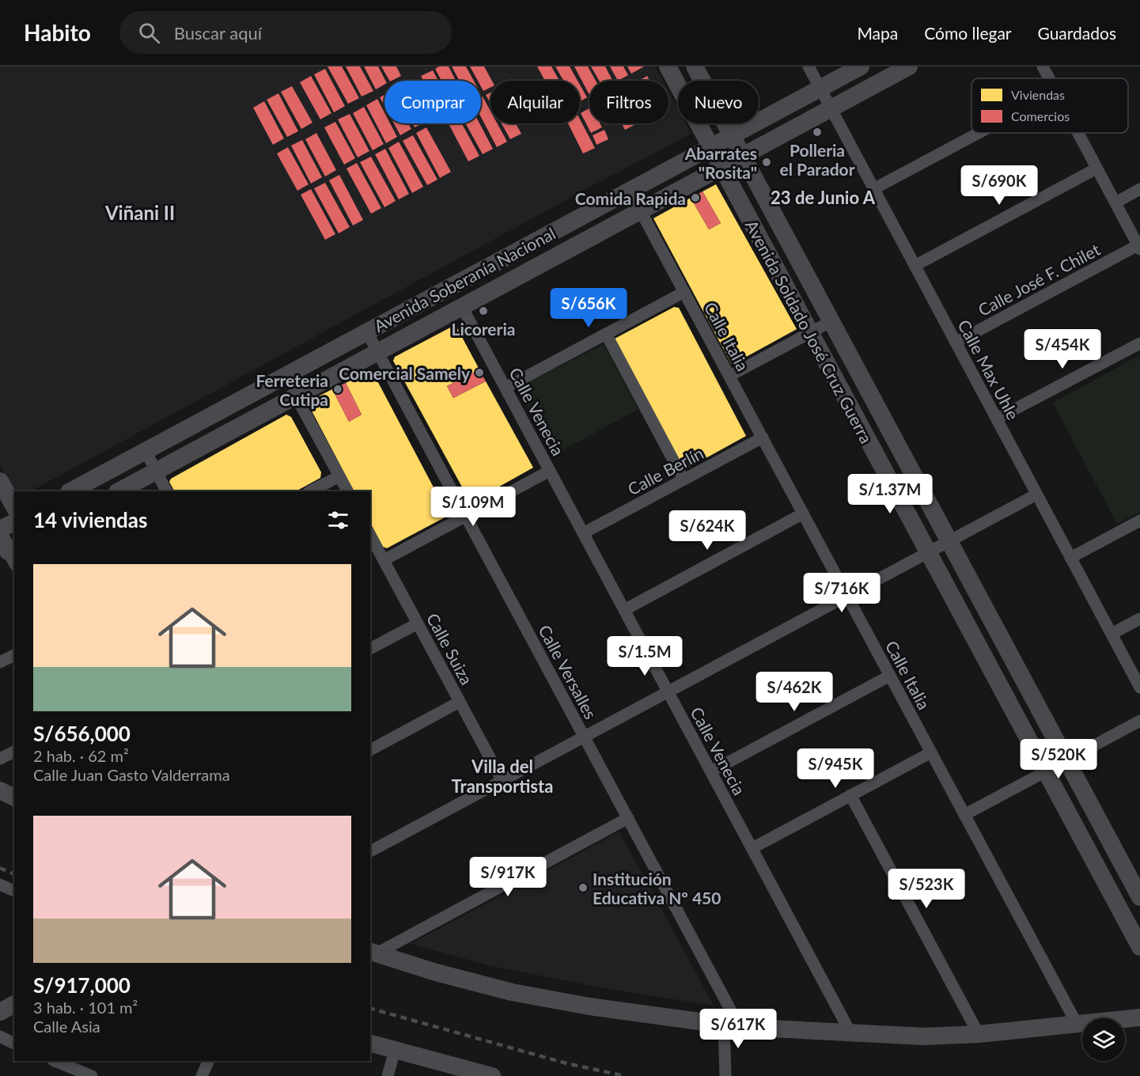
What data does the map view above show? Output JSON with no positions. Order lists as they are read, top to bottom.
{
  "streets": {
    "street": [
      "Avenida Soberanía Nacional",
      "Calle José F. Chilet",
      "Avenida Soldado José Cruz Guerra",
      "Calle Italia",
      "Calle Max Uhle",
      "Calle Venecia",
      "Calle Berlín",
      "Calle Suiza",
      "Calle Versalles"
    ]
  },
  "crossings": [
    ["Avenida Soberanía Nacional", "Avenida Soldado José Cruz Guerra"],
    ["Avenida Soberanía Nacional", "Calle Italia"],
    ["Avenida Soberanía Nacional", "Calle Max Uhle"],
    ["Avenida Soberanía Nacional", "Calle Venecia"],
    ["Avenida Soberanía Nacional", "Calle Versalles"],
    ["Calle José F. Chilet", "Calle Max Uhle"],
    ["Calle Italia", "Calle Berlín"],
    ["Calle Venecia", "Calle Berlín"]
  ],
  "districts": ["23 de Junio A", "Viñani II", "Villa del Transportista"],
  "places": [
    "Polleria el Parador",
    "Abarrates \"Rosita\"",
    "Comida Rapida",
    "Licoreria",
    "Comercial Samely",
    "Ferreteria Cutipa",
    "Institución Educativa Nº 450"
  ],
  "legend": ["Viviendas", "Comercios"],
  "page": {
    "header": "Habito",
    "search": "Buscar aquí",
    "nav": ["Mapa", "Cómo llegar", "Guardados"],
    "chip": [
      "Comprar",
      "Alquilar",
      "Filtros",
      "Nuevo"
    ],
    "price": [
      "S/690K",
      "S/656K",
      "S/454K",
      "S/1.37M",
      "S/1.09M",
      "S/624K",
      "S/716K",
      "S/1.5M",
      "S/462K",
      "S/520K",
      "S/945K",
      "S/917K",
      "S/523K",
      "S/617K"
    ],
    "heading": "14 viviendas",
    "list": [
      {
        "name": "S/656,000",
        "note": "2 hab. · 62 m² · Calle Juan Gasto Valderrama"
      },
      {
        "name": "S/917,000",
        "note": "3 hab. · 101 m² · Calle Asia"
      }
    ]
  }
}
